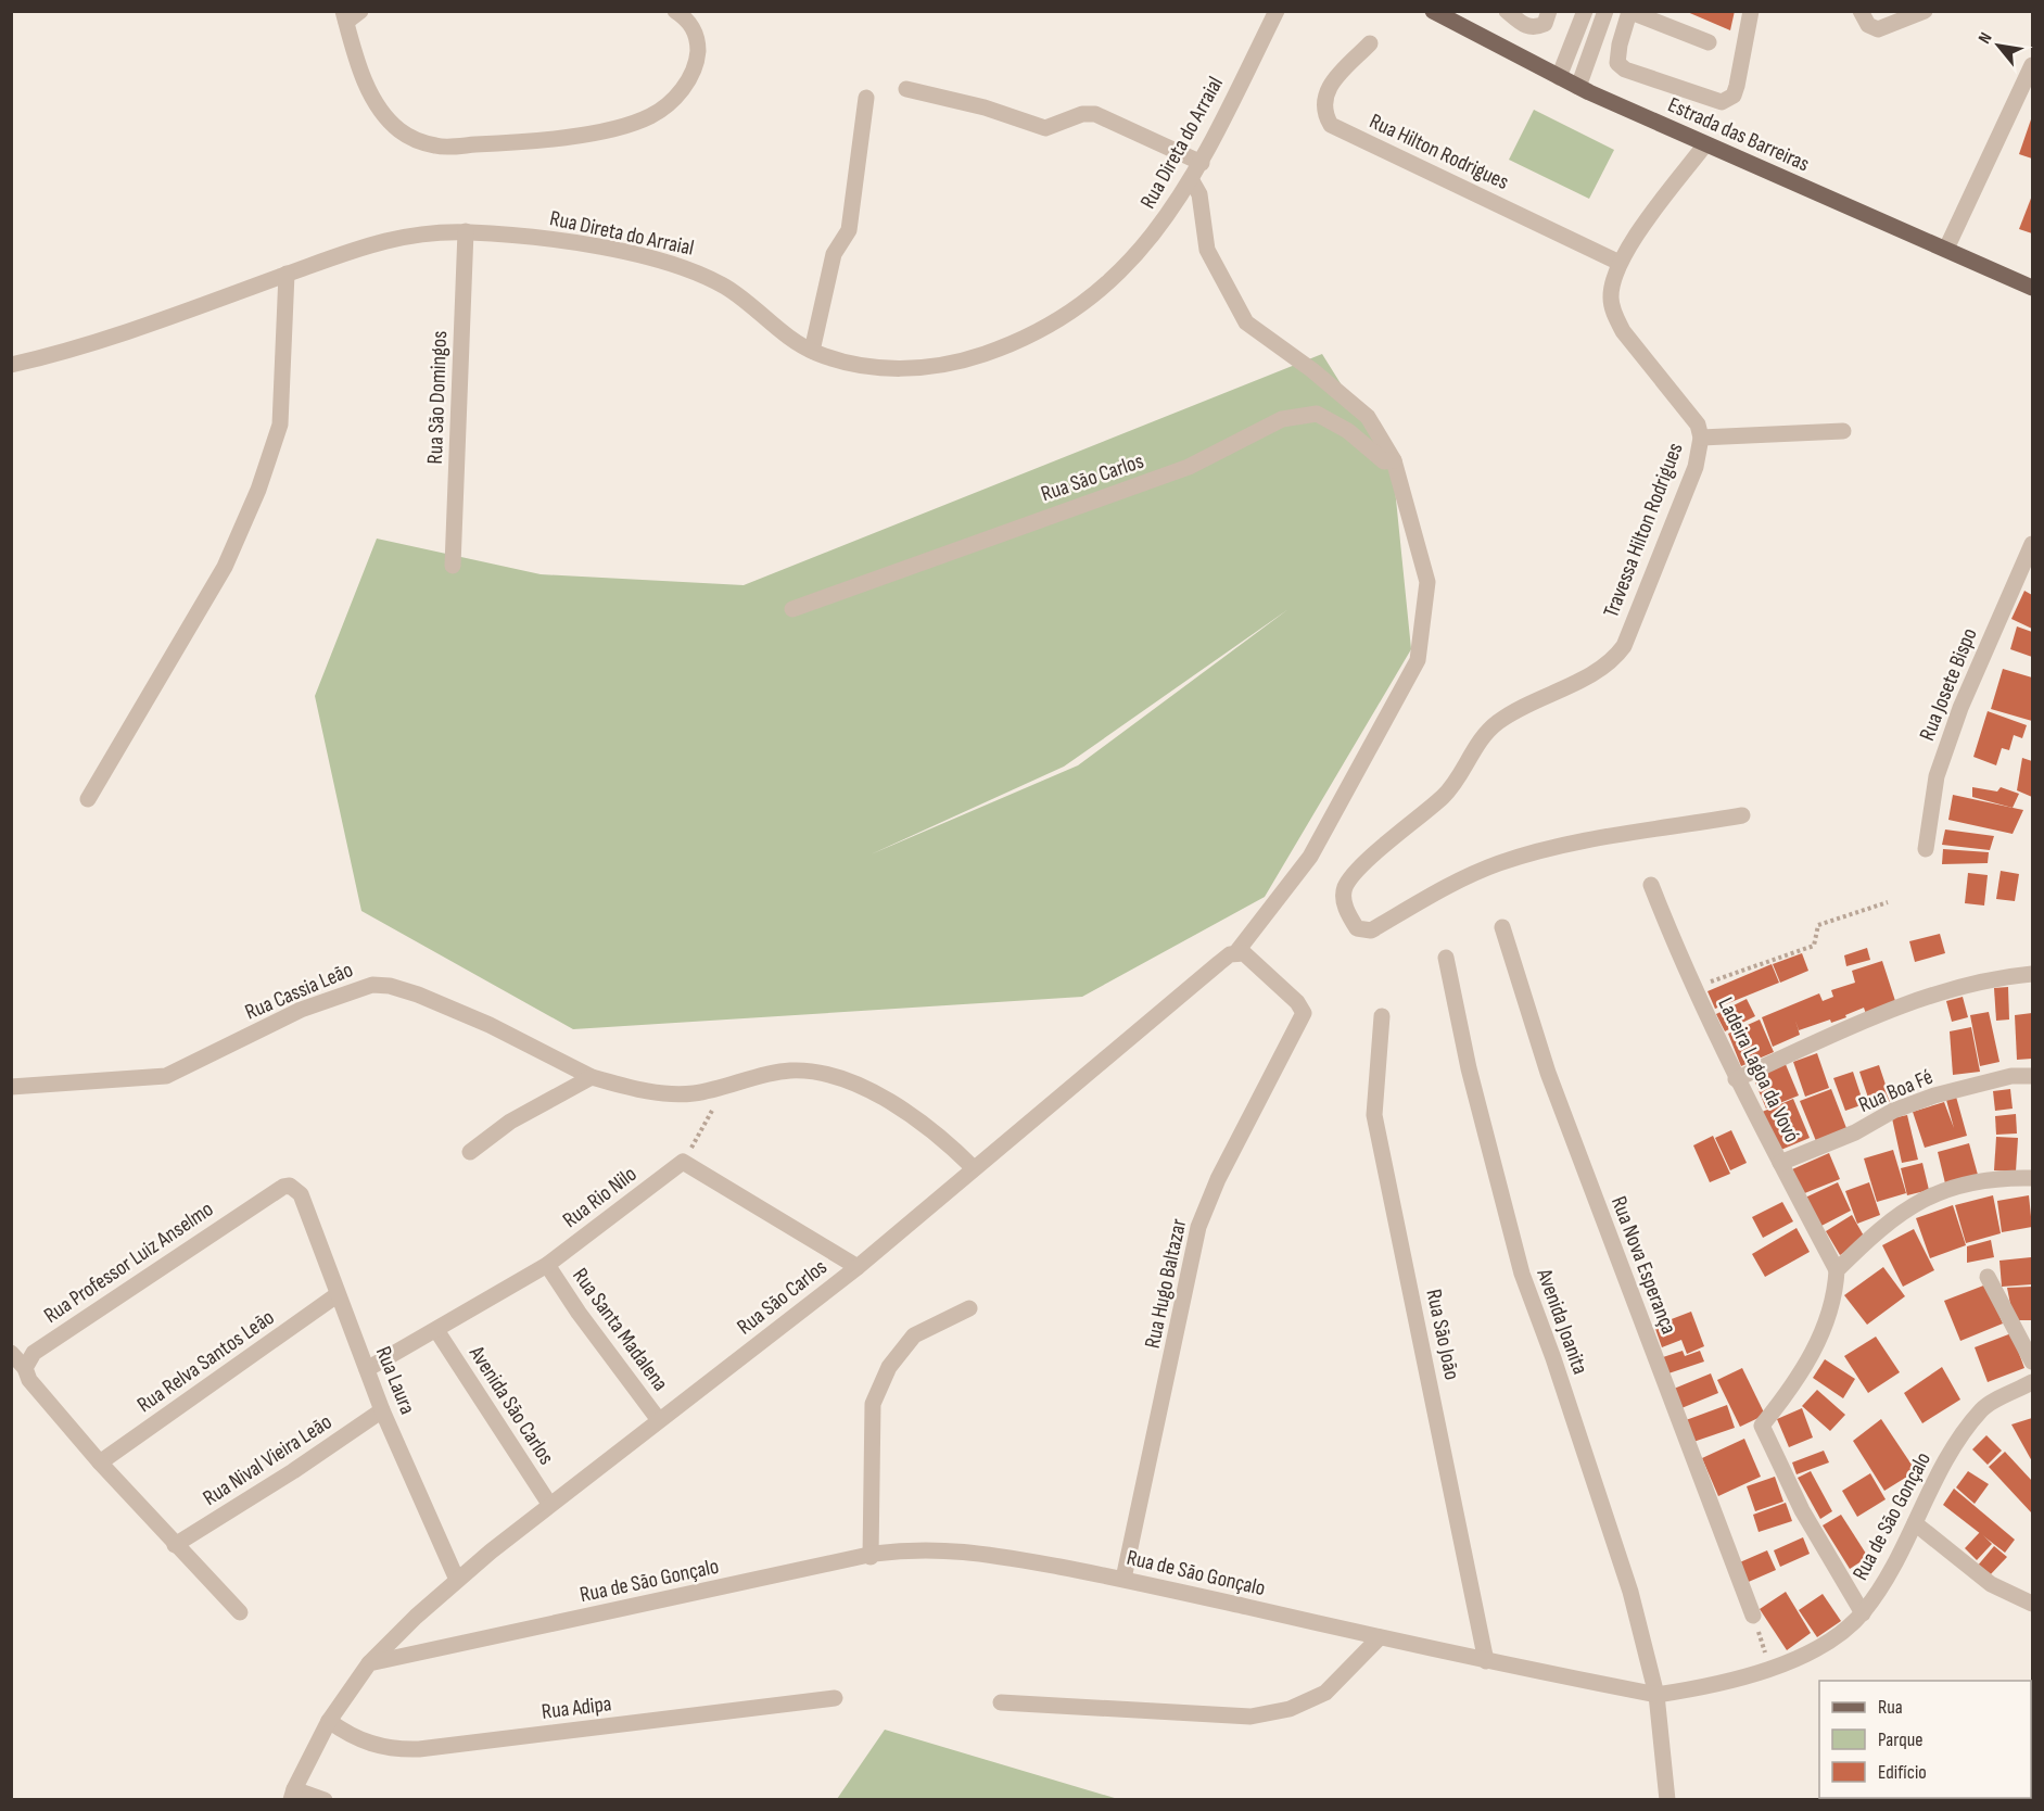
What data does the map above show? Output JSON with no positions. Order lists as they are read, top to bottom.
{
  "streets": {
    "main road": ["Estrada das Barreiras"],
    "street": [
      "Rua Direta do Arraial",
      "Rua Hilton Rodrigues",
      "Rua São Domingos",
      "Rua São Carlos",
      "Travessa Hilton Rodrigues",
      "Rua Josete Bispo",
      "Rua Cassia Leão",
      "Ladeira Lagoa da Vovó",
      "Rua Boa Fé",
      "Rua Rio Nilo",
      "Rua Professor Luiz Anselmo",
      "Rua Nova Esperança",
      "Rua Hugo Baltazar",
      "Avenida Joanita",
      "Rua Santa Madalena",
      "Rua São João",
      "Rua Relva Santos Leão",
      "Rua Laura",
      "Avenida São Carlos",
      "Rua Nival Vieira Leão",
      "Rua de São Gonçalo",
      "Rua Adipa"
    ]
  },
  "crossings": [
    ["Estrada das Barreiras", "Travessa Hilton Rodrigues"],
    ["Rua Direta do Arraial", "Rua São Domingos"],
    ["Rua Hilton Rodrigues", "Travessa Hilton Rodrigues"],
    ["Rua São Carlos", "Rua Cassia Leão"],
    ["Rua São Carlos", "Rua Hugo Baltazar"],
    ["Rua São Carlos", "Rua Santa Madalena"],
    ["Rua São Carlos", "Rua Laura"],
    ["Rua São Carlos", "Avenida São Carlos"],
    ["Rua São Carlos", "Rua de São Gonçalo"],
    ["Ladeira Lagoa da Vovó", "Rua Boa Fé"],
    ["Rua Rio Nilo", "Rua Santa Madalena"],
    ["Rua Rio Nilo", "Rua Laura"],
    ["Rua Rio Nilo", "Avenida São Carlos"],
    ["Rua Professor Luiz Anselmo", "Rua Laura"],
    ["Rua Hugo Baltazar", "Rua de São Gonçalo"],
    ["Avenida Joanita", "Rua de São Gonçalo"],
    ["Rua São João", "Rua de São Gonçalo"],
    ["Rua Relva Santos Leão", "Rua Laura"],
    ["Rua Laura", "Rua Nival Vieira Leão"]
  ],
  "legend": ["Rua", "Parque", "Edifício"],
  "north": "top left"
}
